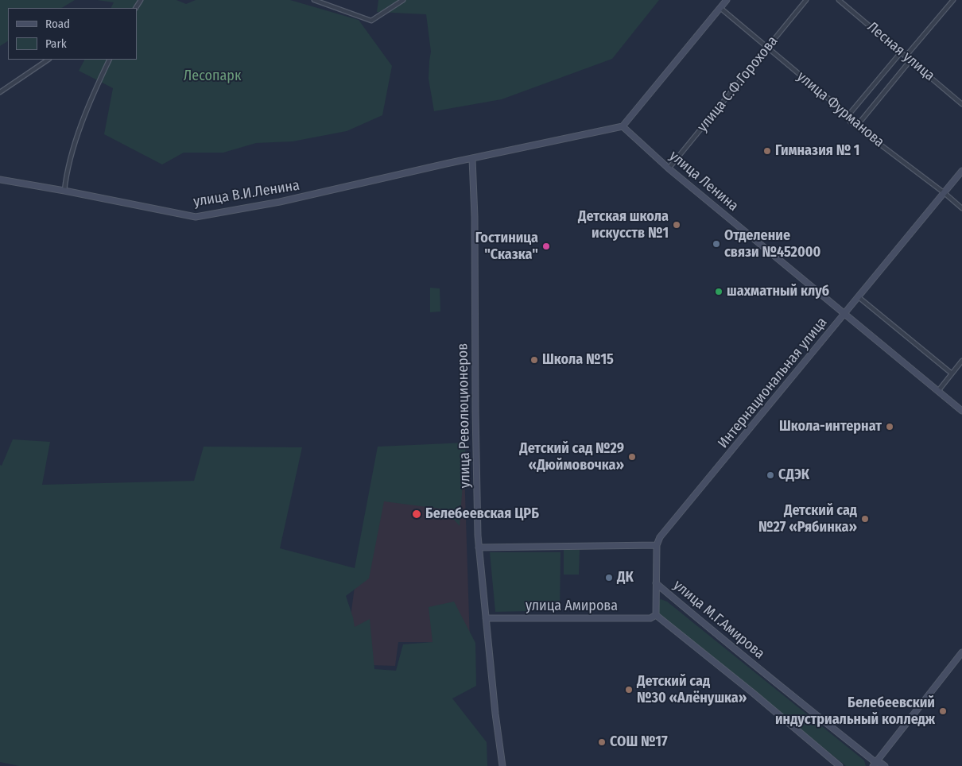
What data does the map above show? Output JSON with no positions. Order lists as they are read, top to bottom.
{
  "streets": {
    "street": [
      "Лесная улица",
      "улица С.Ф.Горохова",
      "улица Фурманова",
      "улица Ленина",
      "улица В.И.Ленина",
      "Интернациональная улица",
      "улица Революционеров",
      "улица Амирова",
      "улица М.Г.Амирова"
    ]
  },
  "crossings": [
    ["улица С.Ф.Горохова", "улица Фурманова"],
    ["улица С.Ф.Горохова", "улица Ленина"],
    ["улица Фурманова", "Интернациональная улица"],
    ["улица Ленина", "Интернациональная улица"],
    ["улица В.И.Ленина", "улица Революционеров"],
    ["улица Революционеров", "улица Амирова"],
    ["улица Амирова", "улица М.Г.Амирова"]
  ],
  "parks": ["Лесопарк"],
  "places": [
    "Гимназия № 1",
    "Детская школа искусств №1",
    "Отделение связи №452000",
    "Гостиница \"Сказка\"",
    "шахматный клуб",
    "Школа №15",
    "Школа-интернат",
    "Детский сад №29 «Дюймовочка»",
    "СДЭК",
    "Белебеевская ЦРБ",
    "Детский сад №27 «Рябинка»",
    "ДК",
    "Детский сад №30 «Алёнушка»",
    "Белебеевский индустриальный колледж",
    "СОШ №17"
  ],
  "legend": ["Road", "Park"]
}
